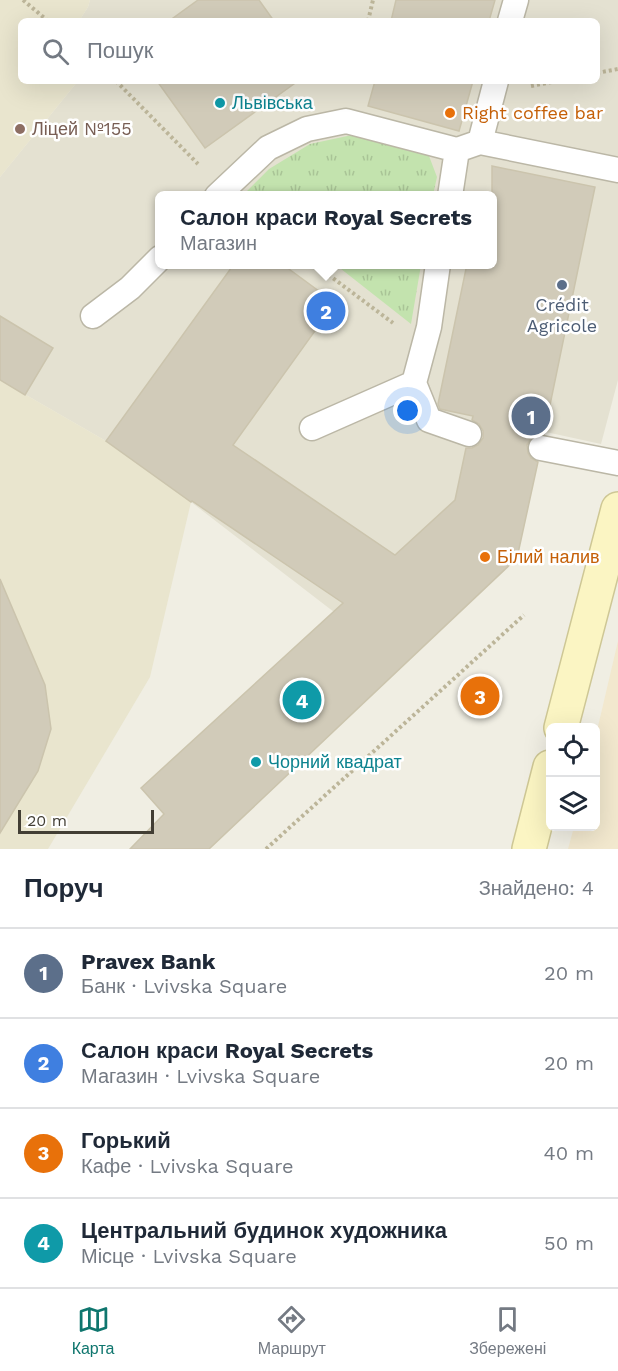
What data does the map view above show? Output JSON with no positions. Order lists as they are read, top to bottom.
{
  "places": [
    "Львівська",
    "Right coffee bar",
    "Ліцей №155",
    "Crédit Agricole",
    "Білий налив",
    "Чорний квадрат"
  ],
  "scale_bar": "20 m",
  "page": {
    "search": "Пошук",
    "popup": ["Салон краси Royal Secrets", "Магазин"],
    "pins": [
      "2",
      "1",
      "3",
      "4"
    ],
    "scale": "20 m",
    "heading": ["Поруч", "Знайдено: 4"],
    "list": [
      {
        "mark": "1",
        "name": "Pravex Bank",
        "note": "Банк · Lvivska Square",
        "value": "20 m"
      },
      {
        "mark": "2",
        "name": "Салон краси Royal Secrets",
        "note": "Магазин · Lvivska Square",
        "value": "20 m"
      },
      {
        "mark": "3",
        "name": "Горький",
        "note": "Кафе · Lvivska Square",
        "value": "40 m"
      },
      {
        "mark": "4",
        "name": "Центральний будинок художника",
        "note": "Місце · Lvivska Square",
        "value": "50 m"
      }
    ],
    "nav": ["Карта", "Маршрут", "Збережені"]
  }
}
